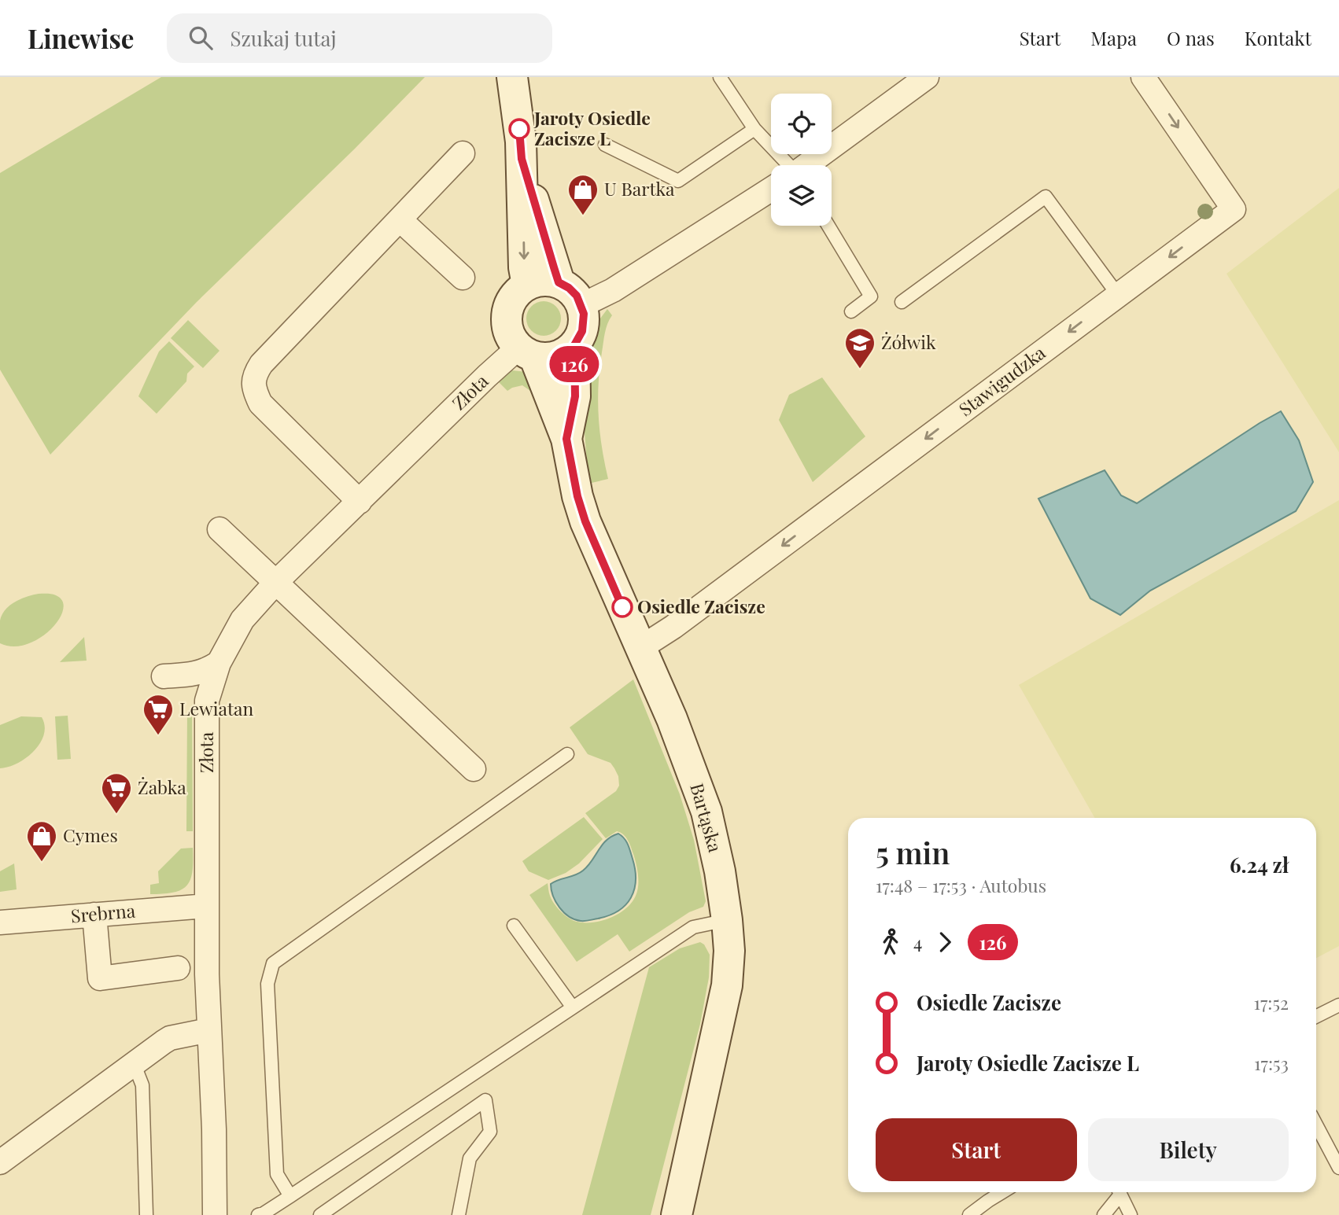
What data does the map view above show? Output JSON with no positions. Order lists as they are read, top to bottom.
{
  "streets": {
    "street": [
      "Stawigudzka",
      "Złota",
      "Bartąska",
      "Srebrna"
    ]
  },
  "crossings": [
    ["Stawigudzka", "Bartąska"],
    ["Złota", "Bartąska"],
    ["Złota", "Srebrna"]
  ],
  "one_way": ["Stawigudzka"],
  "places": {
    "other": ["Jaroty Osiedle Zacisze L", "Osiedle Zacisze"],
    "shop": ["U Bartka", "Cymes"],
    "school or university": ["Żółwik"],
    "supermarket": ["Lewiatan", "Żabka"]
  },
  "lines": ["bus line 126"],
  "page": {
    "header": "Linewise",
    "search": "Szukaj tutaj",
    "nav": [
      "Start",
      "Mapa",
      "O nas",
      "Kontakt"
    ],
    "on_map": "126",
    "heading": ["5 min", "17:48 – 17:53 · Autobus", "6.24 zł"],
    "legs": ["4", "126"],
    "list": [
      {
        "name": "Osiedle Zacisze",
        "value": "17:52"
      },
      {
        "name": "Jaroty Osiedle Zacisze L",
        "value": "17:53"
      }
    ],
    "buttons": ["Start", "Bilety"]
  }
}
